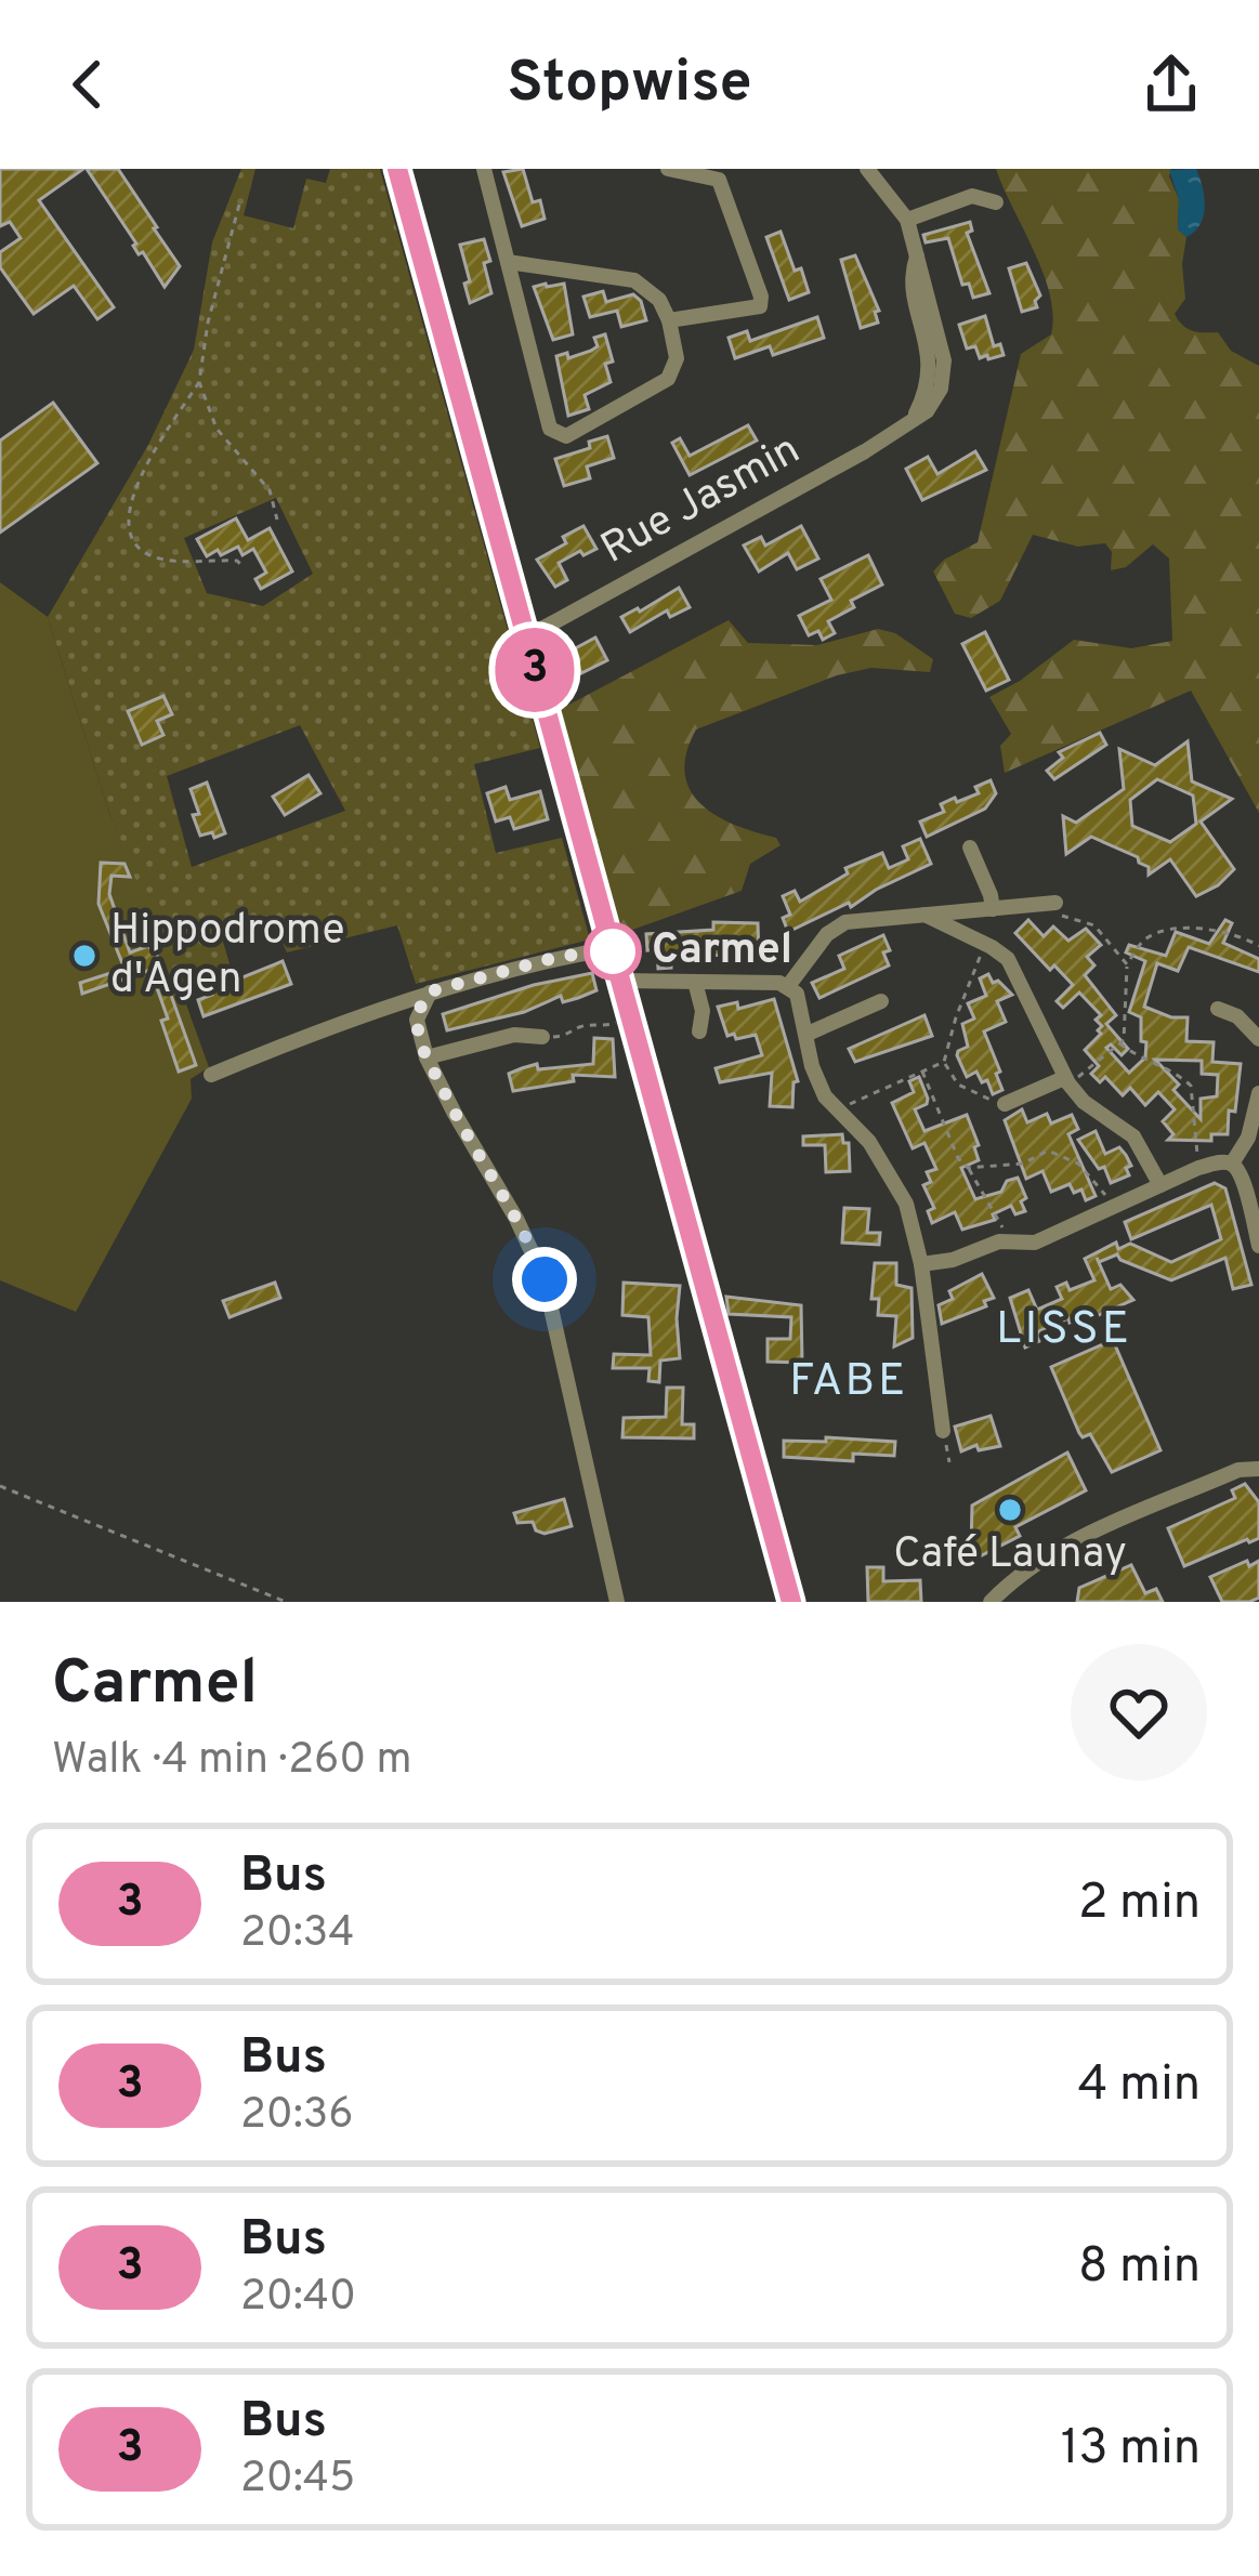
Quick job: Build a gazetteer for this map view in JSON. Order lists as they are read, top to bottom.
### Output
{
  "streets": {
    "street": ["Rue Jasmin"]
  },
  "districts": ["LISSE", "FABE"],
  "places": ["Carmel", "Hippodrome d'Agen", "Café Launay"],
  "lines": ["bus line 3"],
  "page": {
    "header": "Stopwise",
    "on_map": "3",
    "heading": ["Carmel", "Walk · 4 min · 260 m"],
    "list": [
      {
        "mark": "3",
        "name": "Bus",
        "note": "20:34",
        "value": "2 min"
      },
      {
        "mark": "3",
        "name": "Bus",
        "note": "20:36",
        "value": "4 min"
      },
      {
        "mark": "3",
        "name": "Bus",
        "note": "20:40",
        "value": "8 min"
      },
      {
        "mark": "3",
        "name": "Bus",
        "note": "20:45",
        "value": "13 min"
      }
    ]
  }
}
